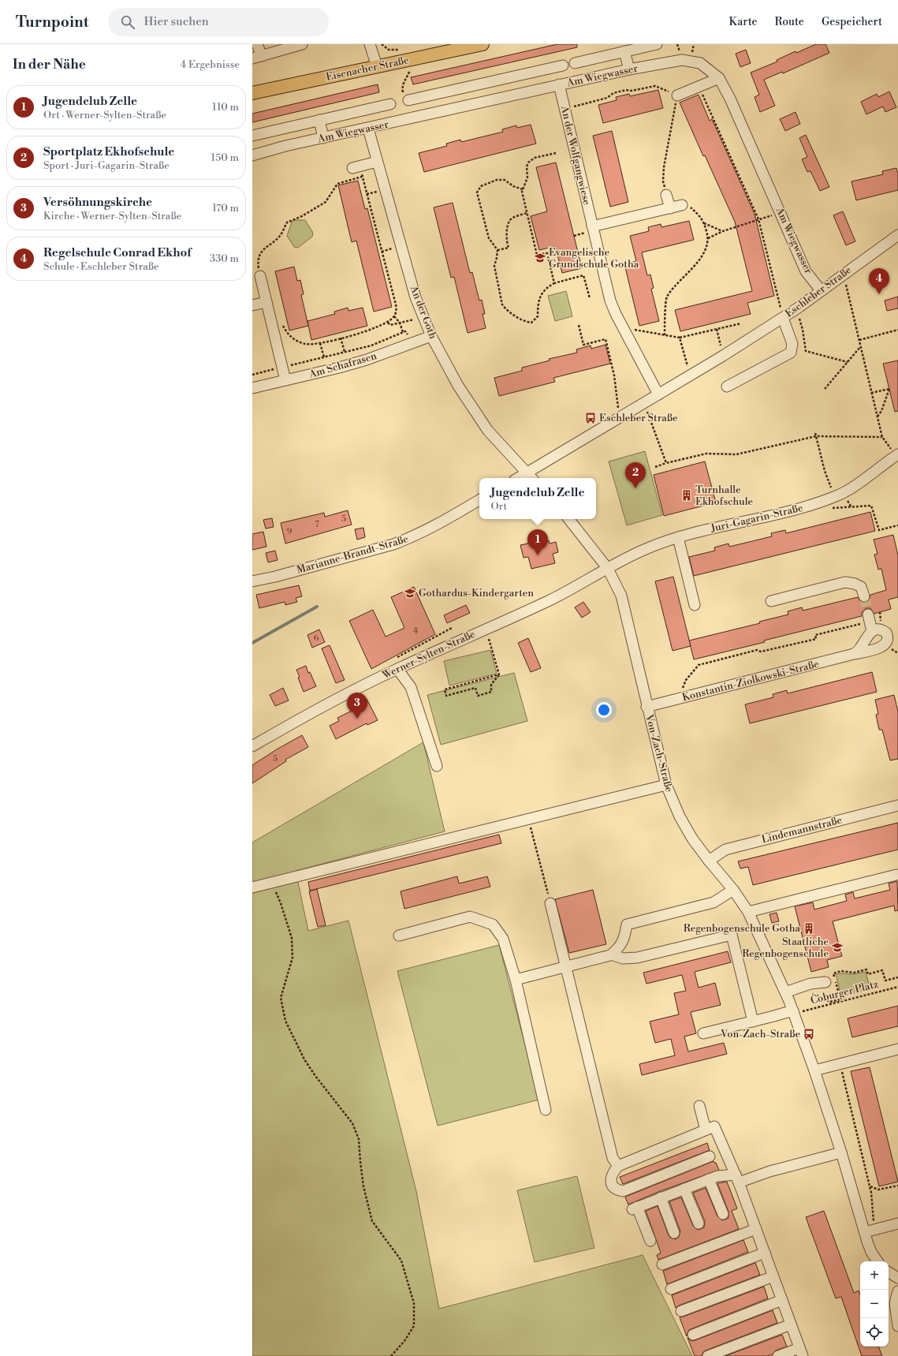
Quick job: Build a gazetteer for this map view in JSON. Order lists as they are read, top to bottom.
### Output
{
  "streets": {
    "main road": ["Eisenacher Straße"],
    "street": [
      "Am Wiegwasser",
      "An der Wolfgangwiese",
      "Eschleber Straße",
      "An der Goth",
      "Am Schafrasen",
      "Juri-Gagarin-Straße",
      "Marianne-Brandt-Straße",
      "Werner-Sylten-Straße",
      "Konstantin-Ziolkowski-Straße",
      "Von-Zach-Straße",
      "Lindemannstraße"
    ],
    "path": ["Coburger Platz"]
  },
  "crossings": [
    ["Am Wiegwasser", "An der Wolfgangwiese"],
    ["Am Wiegwasser", "Eschleber Straße"],
    ["Am Wiegwasser", "An der Goth"],
    ["An der Wolfgangwiese", "Eschleber Straße"],
    ["Eschleber Straße", "An der Goth"],
    ["An der Goth", "Am Schafrasen"],
    ["Juri-Gagarin-Straße", "Werner-Sylten-Straße"],
    ["Juri-Gagarin-Straße", "Von-Zach-Straße"],
    ["Werner-Sylten-Straße", "Von-Zach-Straße"],
    ["Konstantin-Ziolkowski-Straße", "Von-Zach-Straße"],
    ["Von-Zach-Straße", "Lindemannstraße"],
    ["Von-Zach-Straße", "Coburger Platz"]
  ],
  "places": {
    "school or university": ["Evangelische Grundschule Gotha", "Gothardus-Kindergarten", "Staatliche Regenbogenschule"],
    "bus stop": ["Eschleber Straße", "Von-Zach-Straße"],
    "building": ["Turnhalle Ekhofschule", "Regenbogenschule Gotha"]
  },
  "house_numbers": [
    "5",
    "7",
    "9",
    "4",
    "6",
    "5"
  ],
  "page": {
    "header": "Turnpoint",
    "search": "Hier suchen",
    "nav": ["Karte", "Route", "Gespeichert"],
    "heading": ["In der Nähe", "4 Ergebnisse"],
    "list": [
      {
        "mark": "1",
        "name": "Jugendclub Zelle",
        "note": "Ort · Werner-Sylten-Straße",
        "value": "110 m"
      },
      {
        "mark": "2",
        "name": "Sportplatz Ekhofschule",
        "note": "Sport · Juri-Gagarin-Straße",
        "value": "150 m"
      },
      {
        "mark": "3",
        "name": "Versöhnungskirche",
        "note": "Kirche · Werner-Sylten-Straße",
        "value": "170 m"
      },
      {
        "mark": "4",
        "name": "Regelschule Conrad Ekhof",
        "note": "Schule · Eschleber Straße",
        "value": "330 m"
      }
    ],
    "pins": [
      "4",
      "2",
      "1",
      "3"
    ],
    "popup": ["Jugendclub Zelle", "Ort"],
    "map_buttons": ["+", "−"]
  }
}
